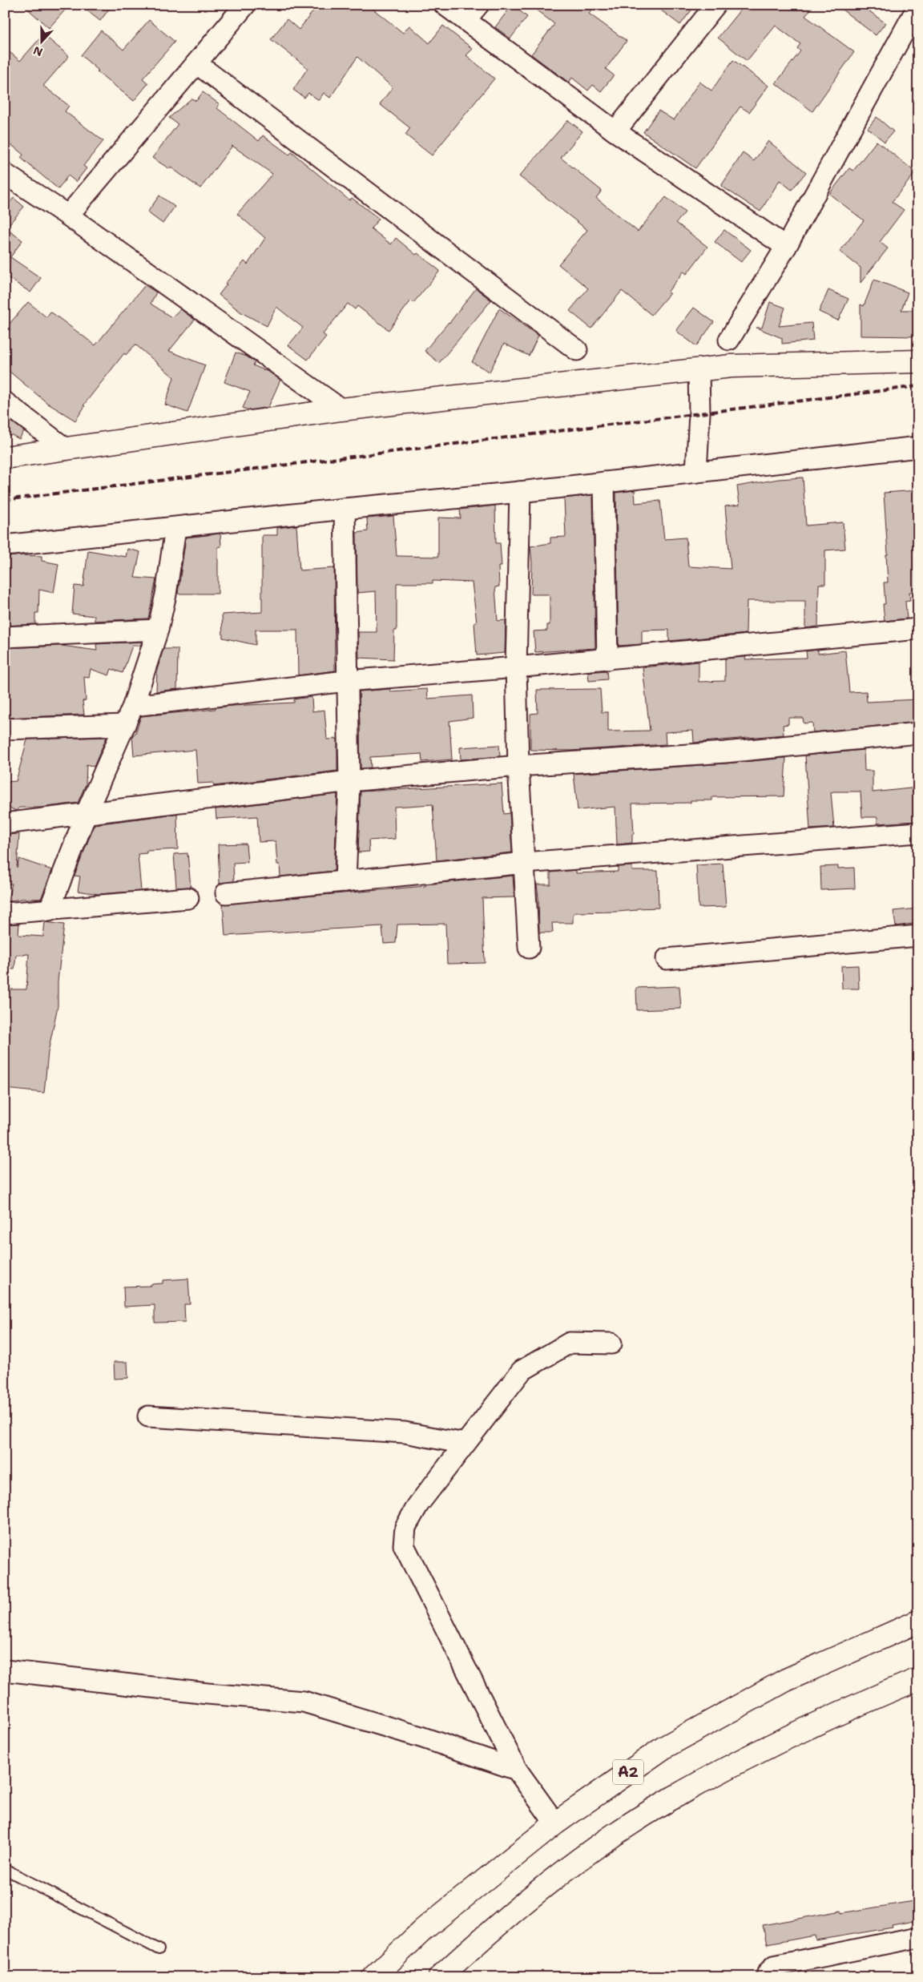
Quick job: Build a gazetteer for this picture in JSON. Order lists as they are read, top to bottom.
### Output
{
  "streets": {
    "main road": ["A2"]
  },
  "north": "bottom"
}
